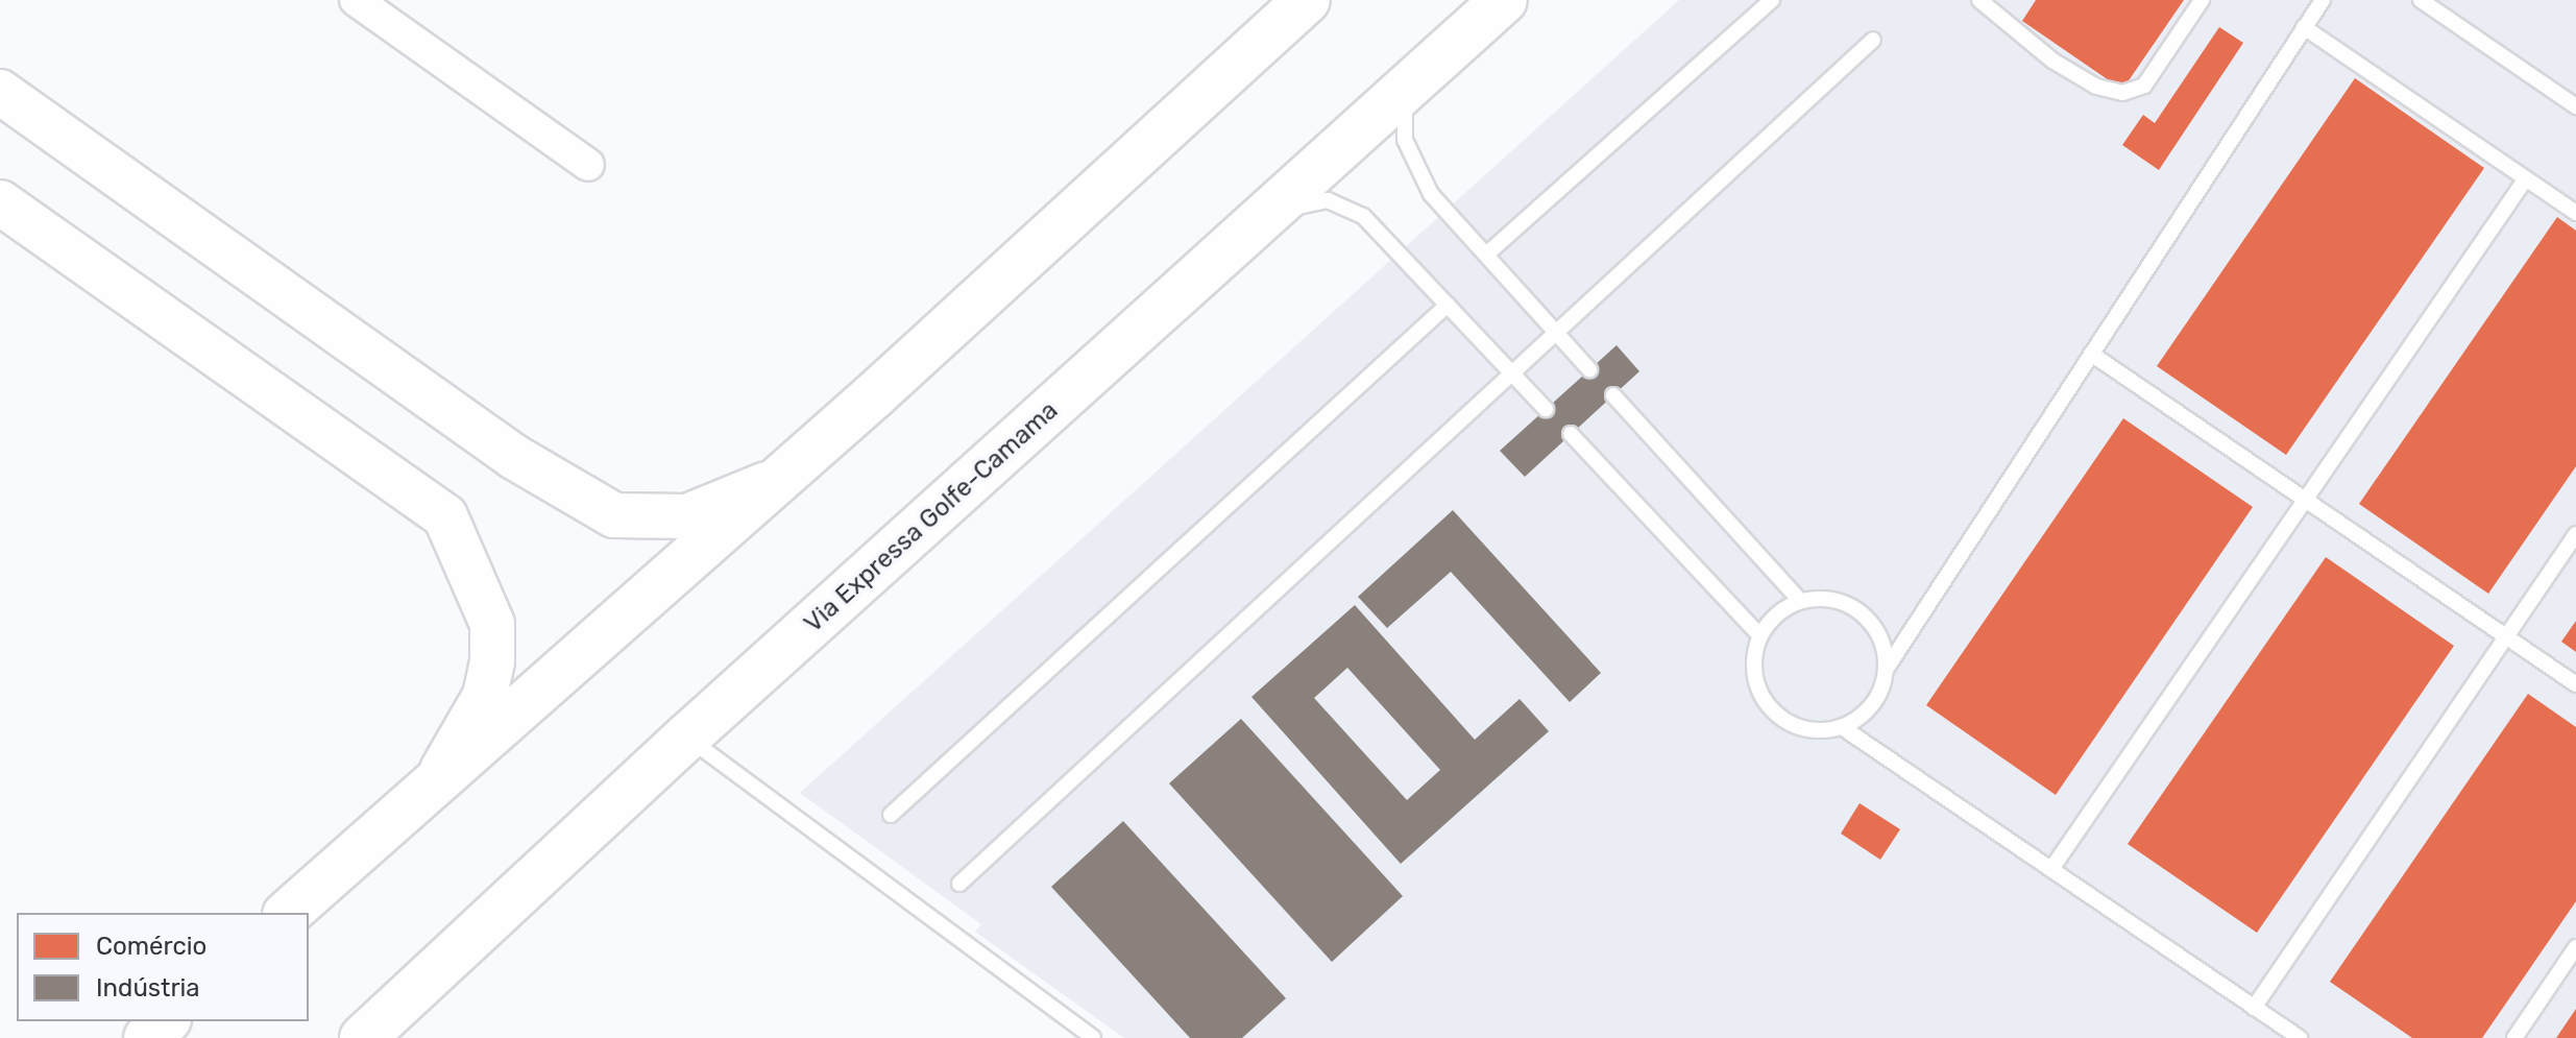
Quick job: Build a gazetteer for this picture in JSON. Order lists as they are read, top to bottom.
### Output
{
  "streets": {
    "highway": ["Via Expressa Golfe-Camama"]
  },
  "legend": ["Comércio", "Indústria"]
}
